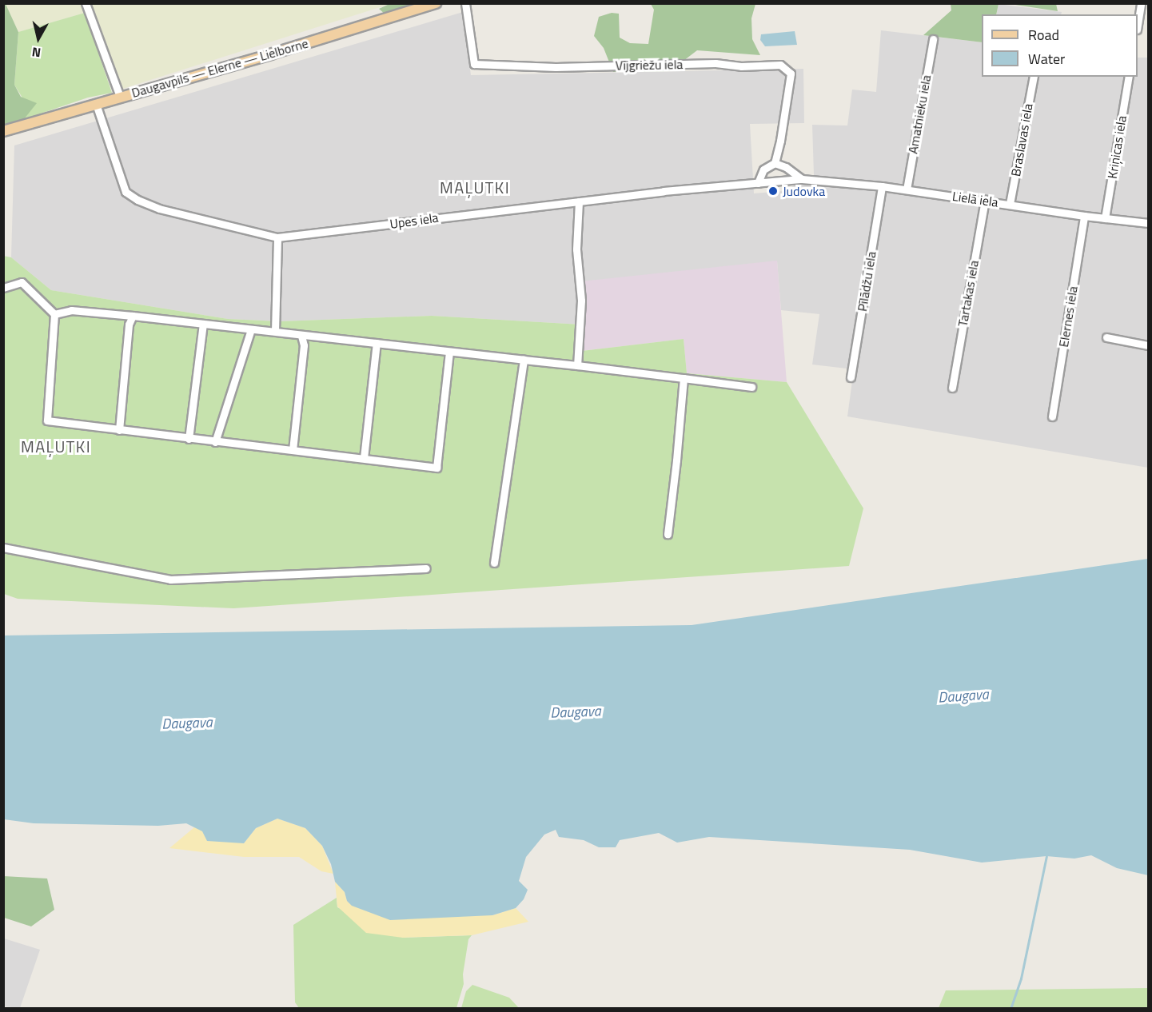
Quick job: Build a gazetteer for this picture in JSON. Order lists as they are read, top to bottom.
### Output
{
  "streets": {
    "main road": ["Daugavpils — Elerne — Lielborne"],
    "street": [
      "Vījgriežu iela",
      "Amatnieku iela",
      "Braslavas iela",
      "Kriņicas iela",
      "Lielā iela",
      "Upes iela",
      "Pīlādžu iela",
      "Tartakas iela",
      "Elernes iela"
    ]
  },
  "crossings": [
    ["Daugavpils — Elerne — Lielborne", "Upes iela"],
    ["Amatnieku iela", "Lielā iela"],
    ["Braslavas iela", "Lielā iela"],
    ["Kriņicas iela", "Lielā iela"],
    ["Lielā iela", "Upes iela"],
    ["Lielā iela", "Pīlādžu iela"],
    ["Lielā iela", "Tartakas iela"],
    ["Lielā iela", "Elernes iela"]
  ],
  "districts": ["MAĻUTKI", "MAĻUTKI"],
  "water": ["Daugava"],
  "places": ["Judovka"],
  "legend": ["Road", "Water"],
  "north": "bottom"
}
